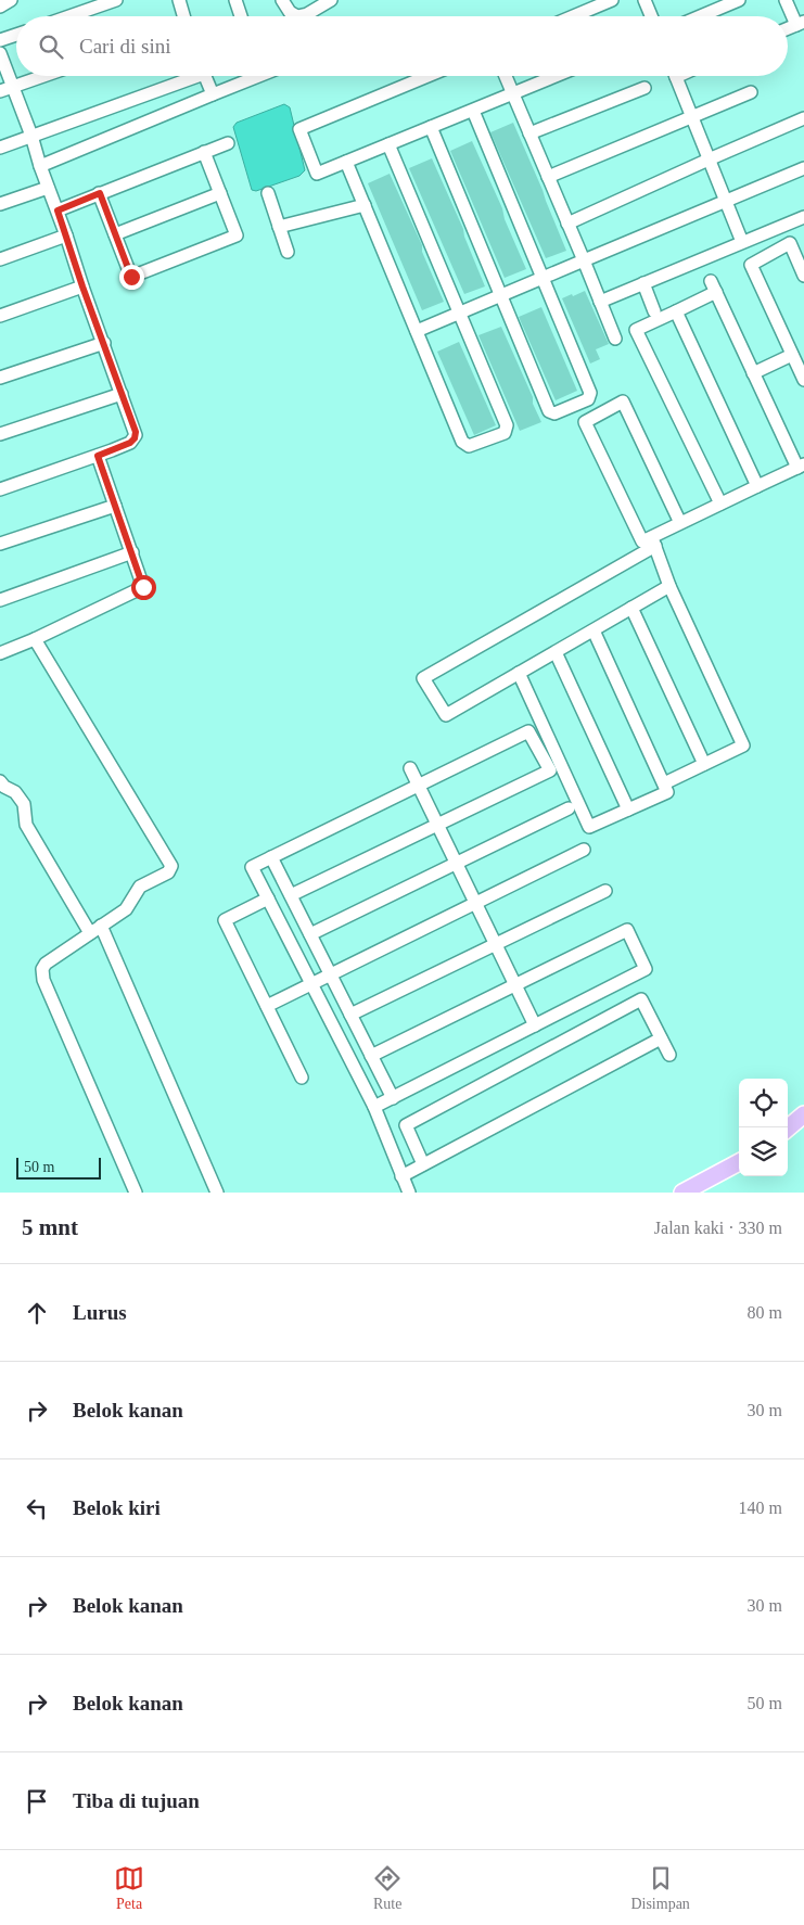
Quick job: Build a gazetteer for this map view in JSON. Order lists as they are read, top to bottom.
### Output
{
  "scale_bar": "50 m",
  "page": {
    "search": "Cari di sini",
    "scale": "50 m",
    "heading": ["5 mnt", "Jalan kaki · 330 m"],
    "list": [
      ["Lurus", "80 m"],
      ["Belok kanan", "30 m"],
      ["Belok kiri", "140 m"],
      ["Belok kanan", "30 m"],
      ["Belok kanan", "50 m"],
      "Tiba di tujuan"
    ],
    "nav": ["Peta", "Rute", "Disimpan"]
  }
}
